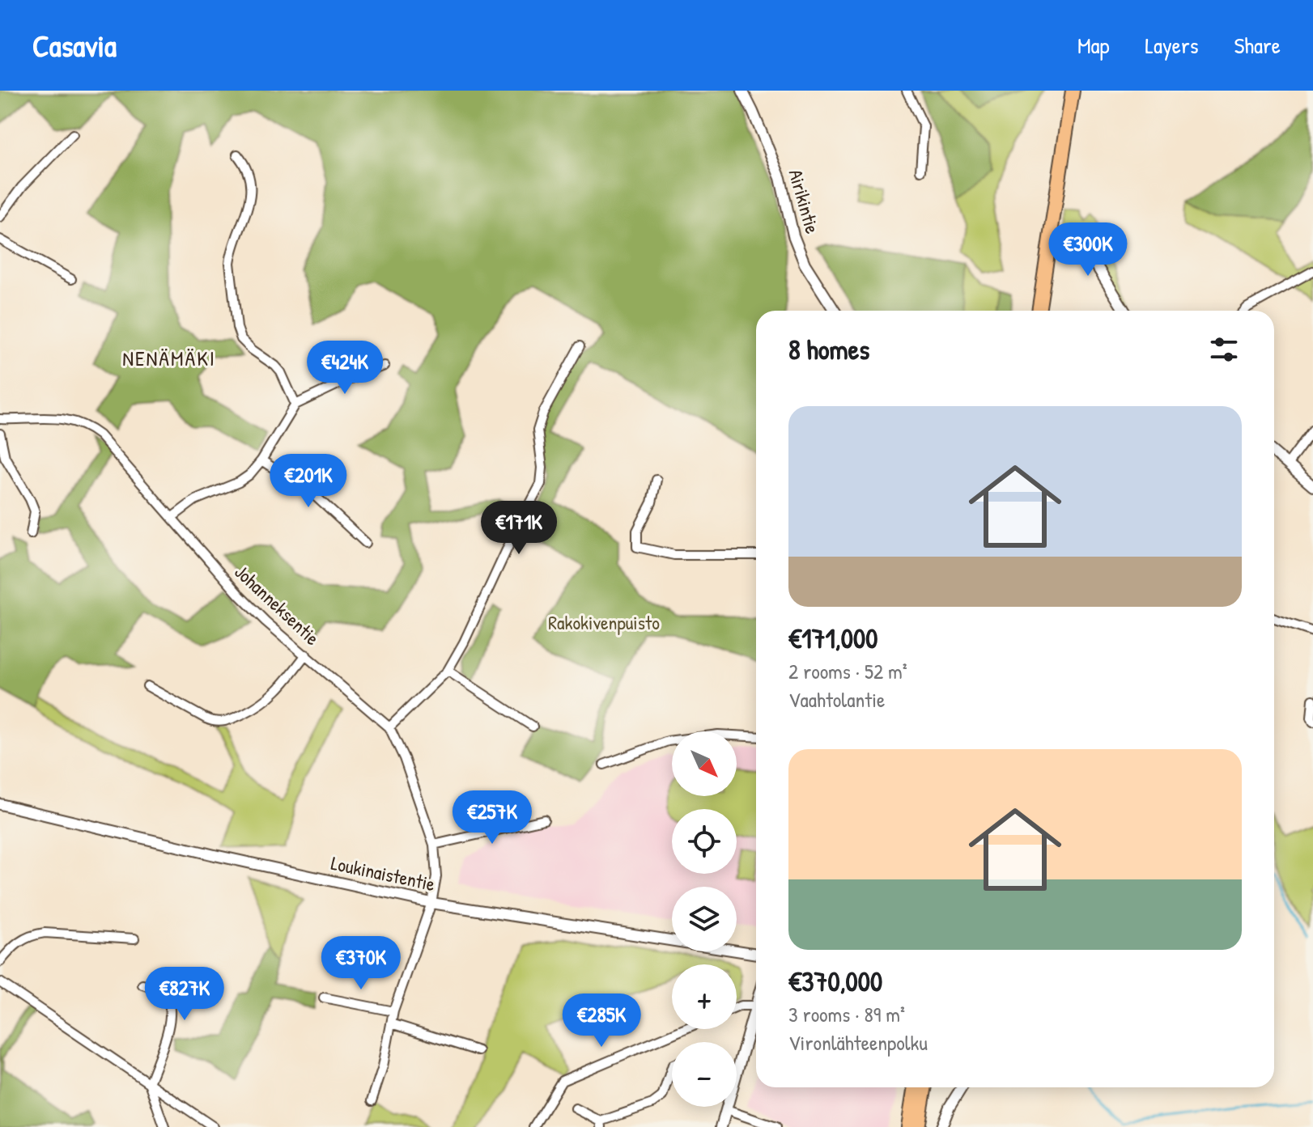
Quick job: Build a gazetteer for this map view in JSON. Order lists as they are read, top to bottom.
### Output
{
  "streets": {
    "street": ["Airikintie", "Johanneksentie", "Loukinaistentie"]
  },
  "crossings": [
    ["Johanneksentie", "Loukinaistentie"]
  ],
  "districts": ["NENÄMÄKI"],
  "parks": ["Rakokivenpuisto"],
  "north": "bottom right",
  "page": {
    "header": "Casavia",
    "nav": ["Map", "Layers", "Share"],
    "price": [
      "€300K",
      "€424K",
      "€201K",
      "€171K",
      "€257K",
      "€370K",
      "€827K",
      "€285K"
    ],
    "heading": "8 homes",
    "list": [
      {
        "name": "€171,000",
        "note": "2 rooms · 52 m² · Vaahtolantie"
      },
      {
        "name": "€370,000",
        "note": "3 rooms · 89 m² · Vironlähteenpolku"
      }
    ],
    "map_buttons": ["+", "−"]
  }
}
